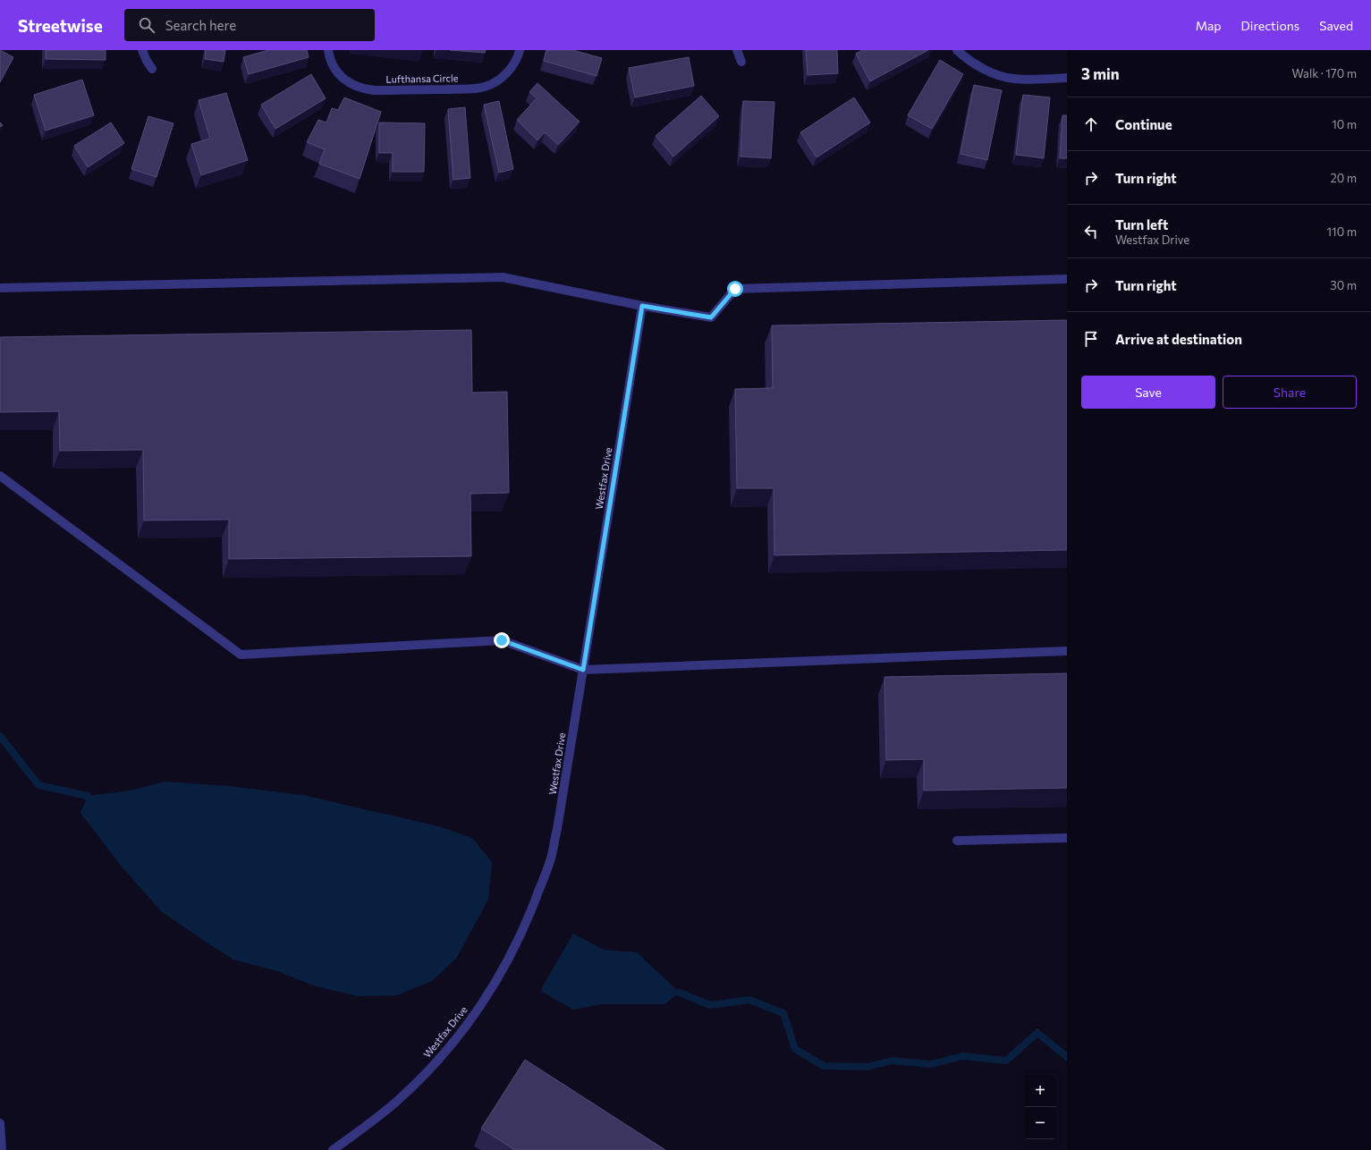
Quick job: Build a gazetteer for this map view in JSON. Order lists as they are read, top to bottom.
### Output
{
  "streets": {
    "street": ["Lufthansa Circle", "Westfax Drive"]
  },
  "page": {
    "header": "Streetwise",
    "search": "Search here",
    "nav": ["Map", "Directions", "Saved"],
    "heading": ["3 min", "Walk · 170 m"],
    "list": [
      ["Continue", "10 m"],
      ["Turn right", "20 m"],
      ["Turn left", "Westfax Drive", "110 m"],
      ["Turn right", "30 m"],
      "Arrive at destination"
    ],
    "buttons": ["Save", "Share"],
    "map_buttons": ["+", "−"]
  }
}
